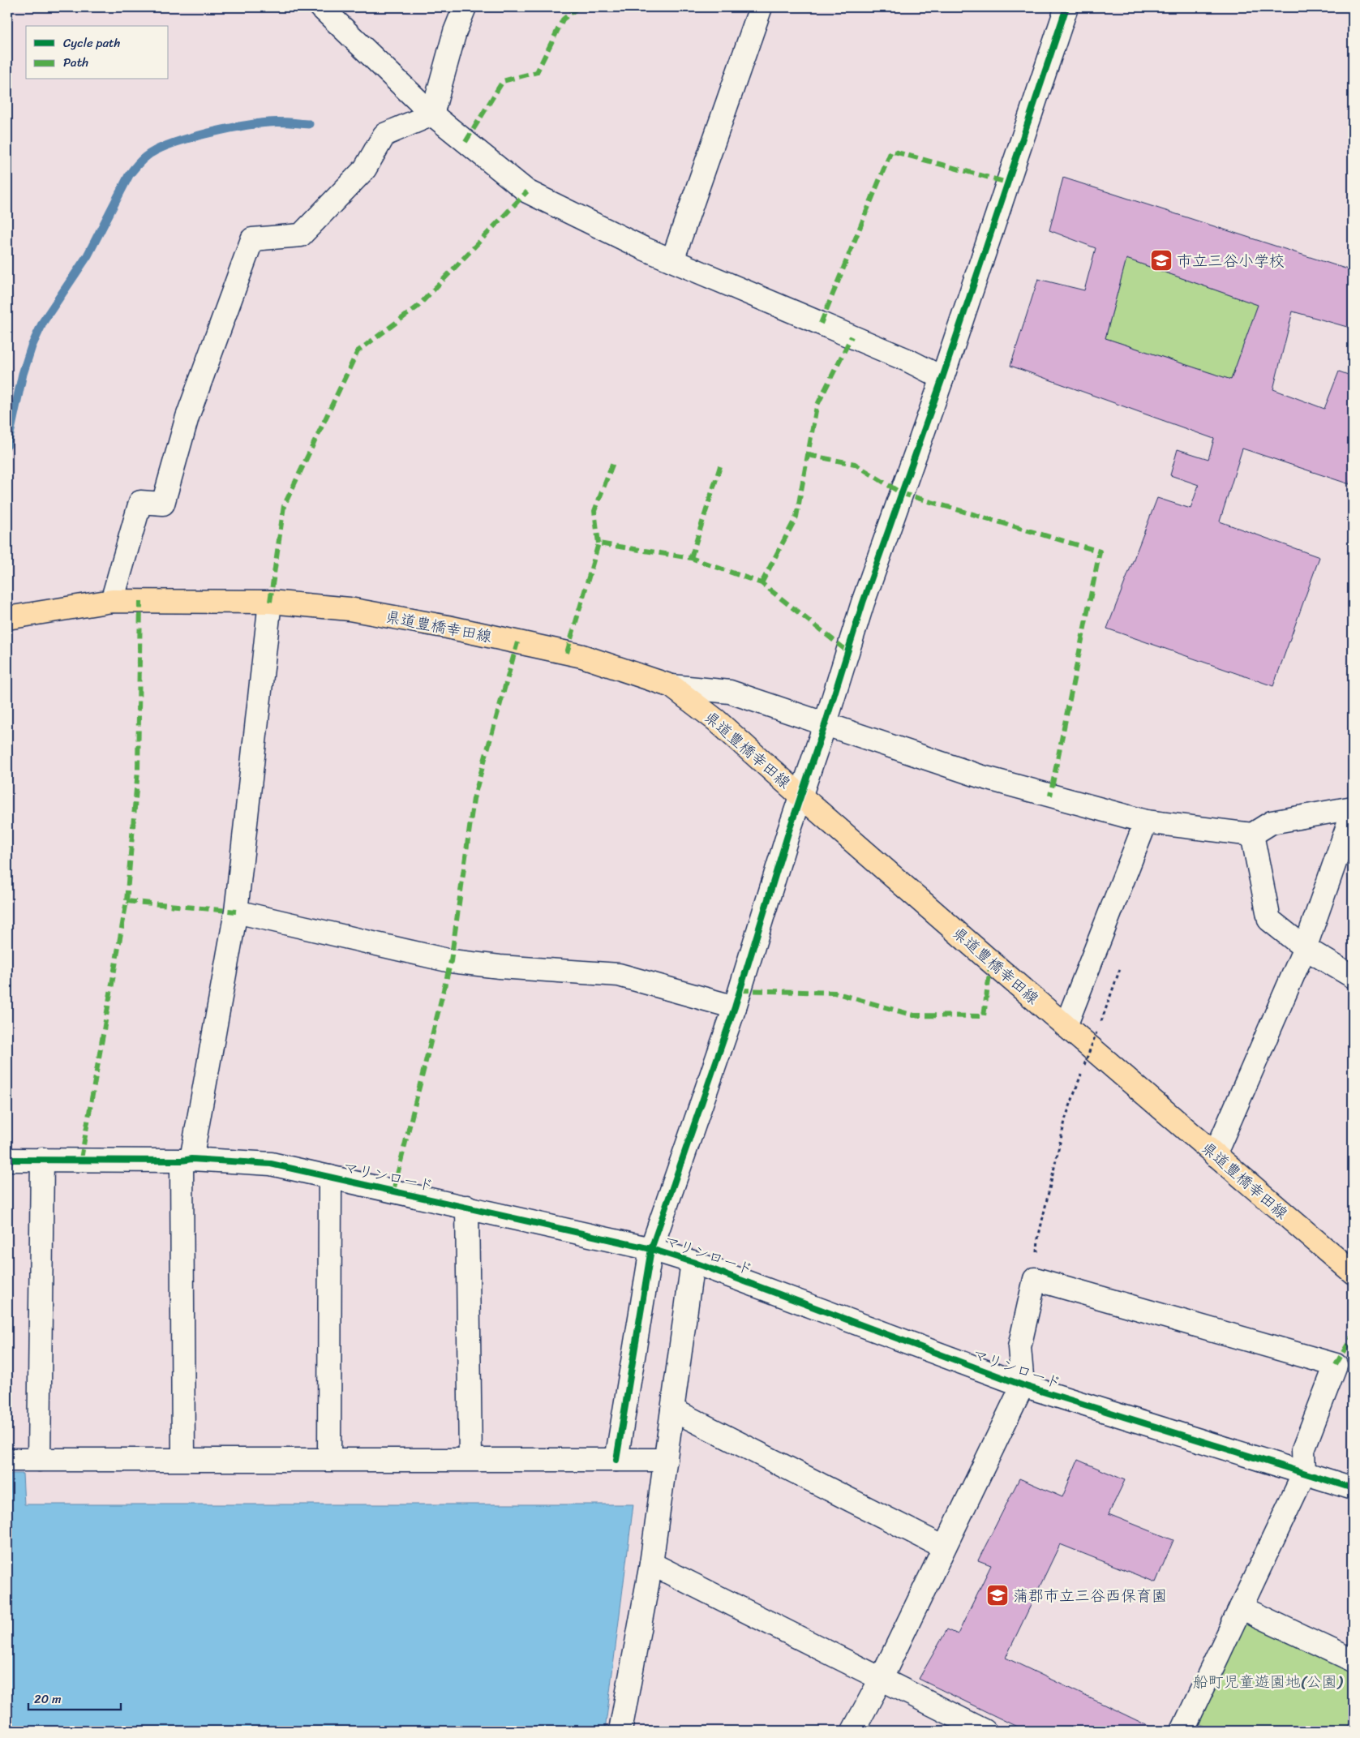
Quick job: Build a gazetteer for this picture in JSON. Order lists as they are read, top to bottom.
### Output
{
  "streets": {
    "main road": ["県道豊橋幸田線"],
    "street": ["マリンロード"]
  },
  "parks": ["船町児童遊園地(公園)"],
  "places": {
    "school or university": ["市立三谷小学校", "蒲郡市立三谷西保育園"]
  },
  "legend": ["Cycle path", "Path"],
  "scale_bar": "20 m"
}
